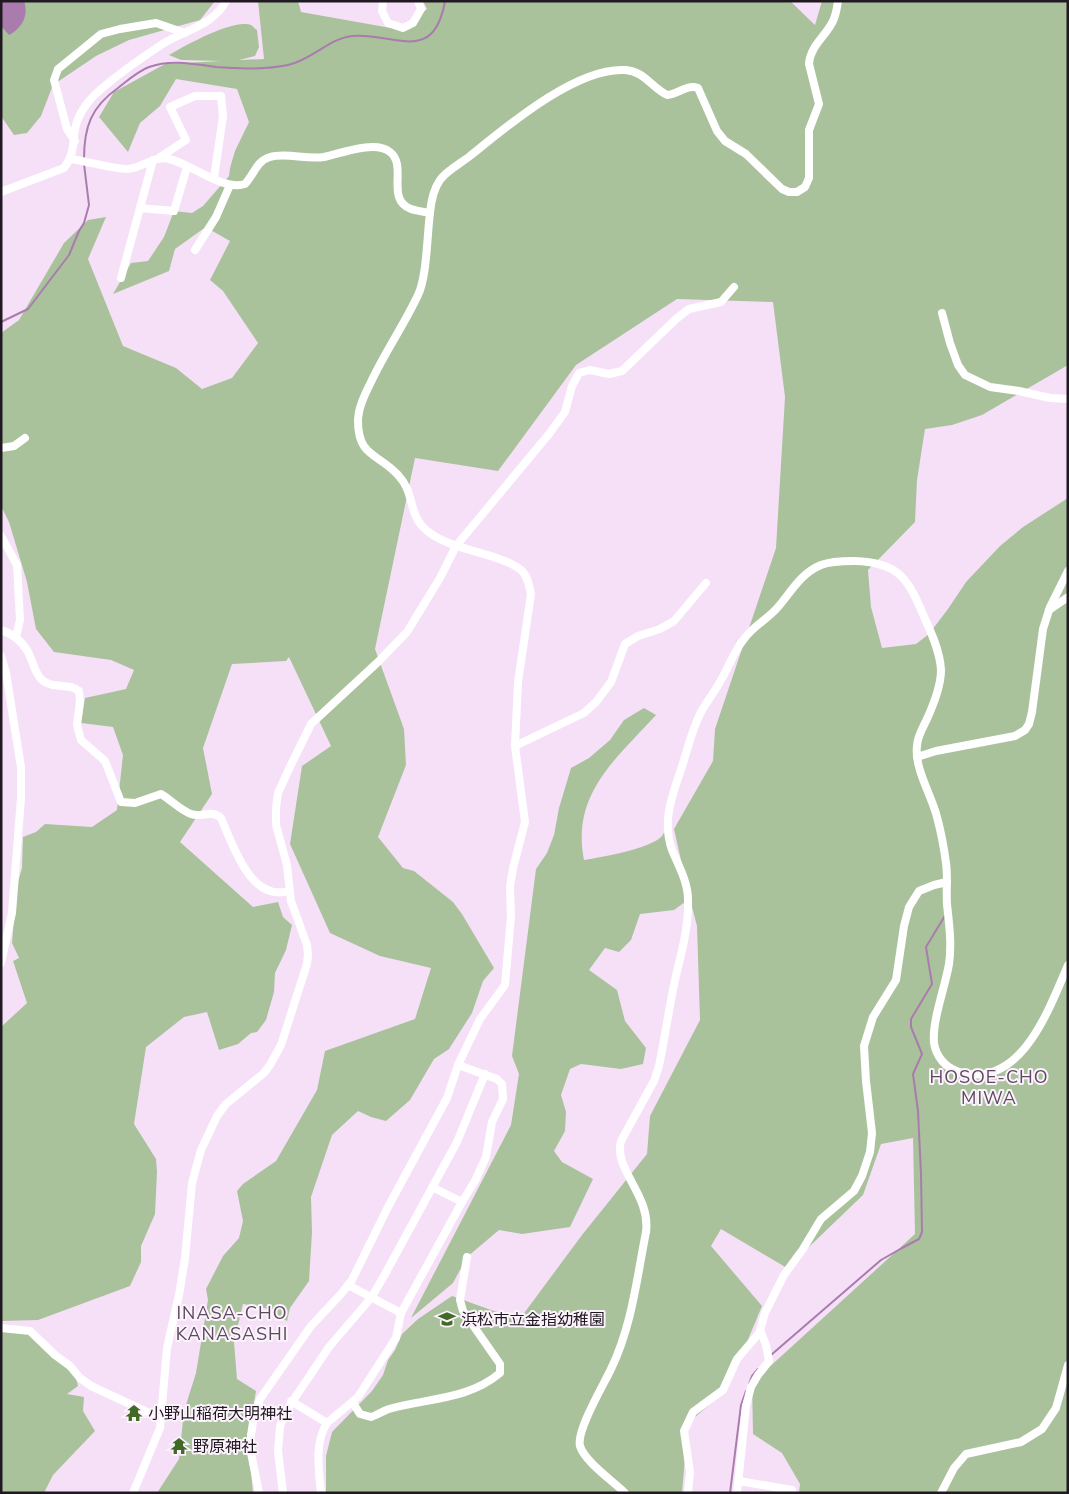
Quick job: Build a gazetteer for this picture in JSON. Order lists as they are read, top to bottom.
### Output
{
  "districts": ["HOSOE-CHO MIWA", "INASA-CHO KANASASHI"],
  "places": {
    "school or university": ["浜松市立金指幼稚園"],
    "temple": ["小野山稲荷大明神社", "野原神社"]
  }
}
